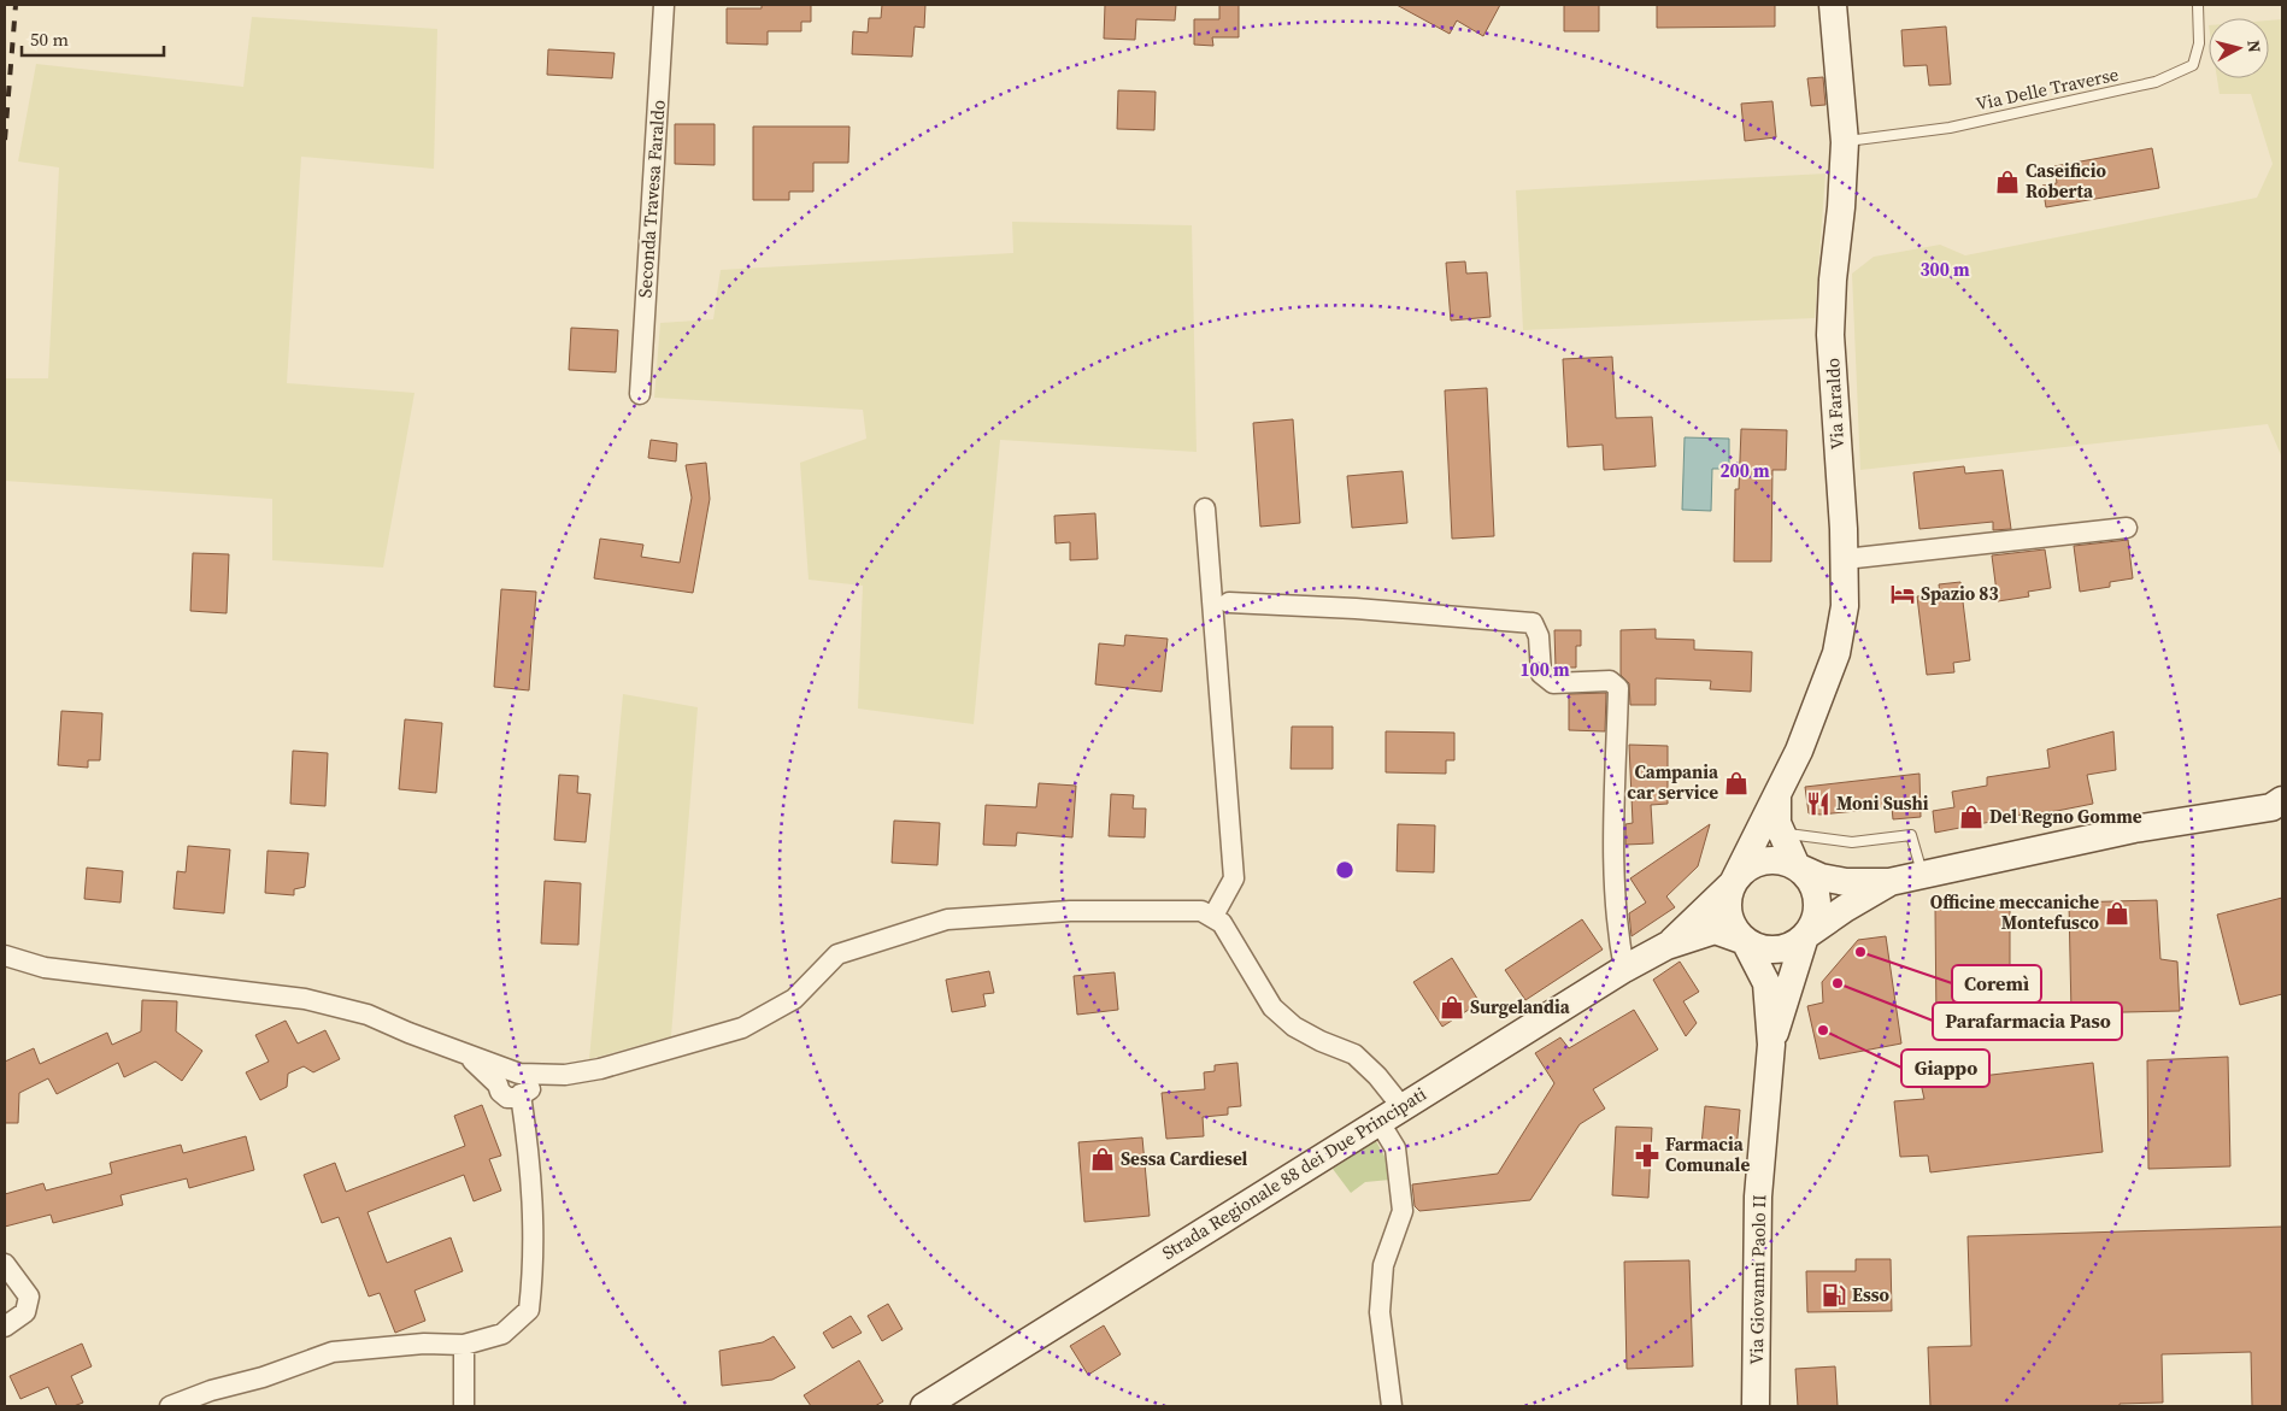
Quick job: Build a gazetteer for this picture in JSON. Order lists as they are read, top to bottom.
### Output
{
  "streets": {
    "main road": ["Via Faraldo", "Strada Regionale 88 dei Due Principati", "Via Giovanni Paolo II"],
    "street": ["Seconda Travesa Faraldo"],
    "lane": ["Via Delle Traverse"]
  },
  "crossings": [
    ["Via Delle Traverse", "Via Faraldo"],
    ["Via Faraldo", "Strada Regionale 88 dei Due Principati"]
  ],
  "places": {
    "shop": [
      "Caseificio Roberta",
      "Campania car service",
      "Del Regno Gomme",
      "Officine meccaniche Montefusco",
      "Surgelandia",
      "Sessa Cardiesel"
    ],
    "hotel": ["Spazio 83"],
    "restaurant": ["Moni Sushi"],
    "other": ["Coremì", "Parafarmacia Paso", "Giappo"],
    "pharmacy": ["Farmacia Comunale"],
    "fuel station": ["Esso"]
  },
  "scale_bar": "50 m",
  "north": "right",
  "rings": ["300 m", "200 m", "100 m"]
}
